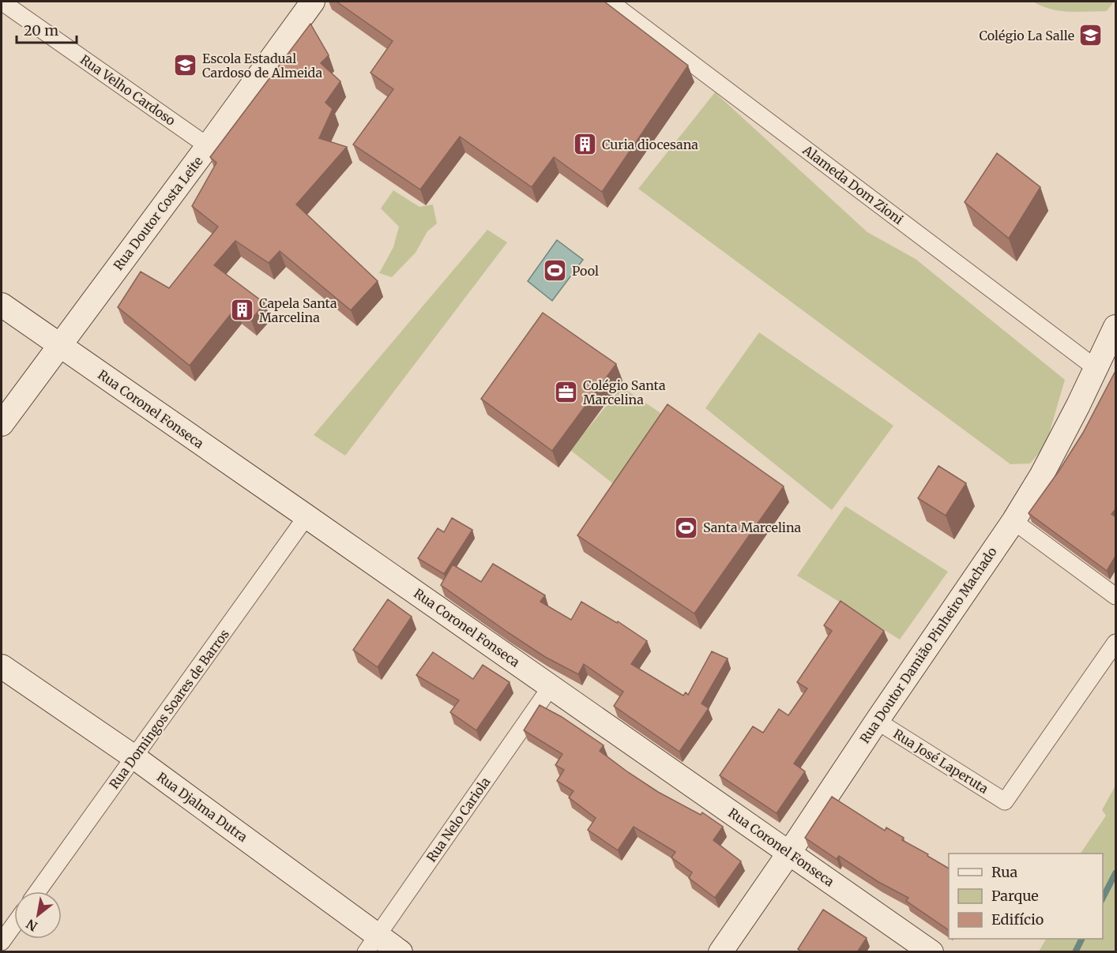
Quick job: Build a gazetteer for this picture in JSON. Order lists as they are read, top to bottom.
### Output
{
  "streets": {
    "street": [
      "Rua Velho Cardoso",
      "Alameda Dom Zioni",
      "Rua Doutor Costa Leite",
      "Rua Coronel Fonseca",
      "Rua Doutor Damião Pinheiro Machado",
      "Rua Domingos Soares de Barros",
      "Rua José Laperuta",
      "Rua Djalma Dutra",
      "Rua Nelo Cariola"
    ]
  },
  "crossings": [
    ["Rua Velho Cardoso", "Rua Doutor Costa Leite"],
    ["Alameda Dom Zioni", "Rua Doutor Damião Pinheiro Machado"],
    ["Rua Doutor Costa Leite", "Rua Coronel Fonseca"],
    ["Rua Coronel Fonseca", "Rua Doutor Damião Pinheiro Machado"],
    ["Rua Coronel Fonseca", "Rua Domingos Soares de Barros"],
    ["Rua Coronel Fonseca", "Rua Nelo Cariola"],
    ["Rua Doutor Damião Pinheiro Machado", "Rua José Laperuta"],
    ["Rua Domingos Soares de Barros", "Rua Djalma Dutra"],
    ["Rua Djalma Dutra", "Rua Nelo Cariola"]
  ],
  "places": {
    "school or university": ["Colégio La Salle", "Escola Estadual Cardoso de Almeida"],
    "building": ["Curia diocesana", "Capela Santa Marcelina"],
    "sports": ["Pool", "Santa Marcelina"],
    "office": ["Colégio Santa Marcelina"]
  },
  "legend": ["Rua", "Parque", "Edifício"],
  "scale_bar": "20 m",
  "north": "bottom left"
}
